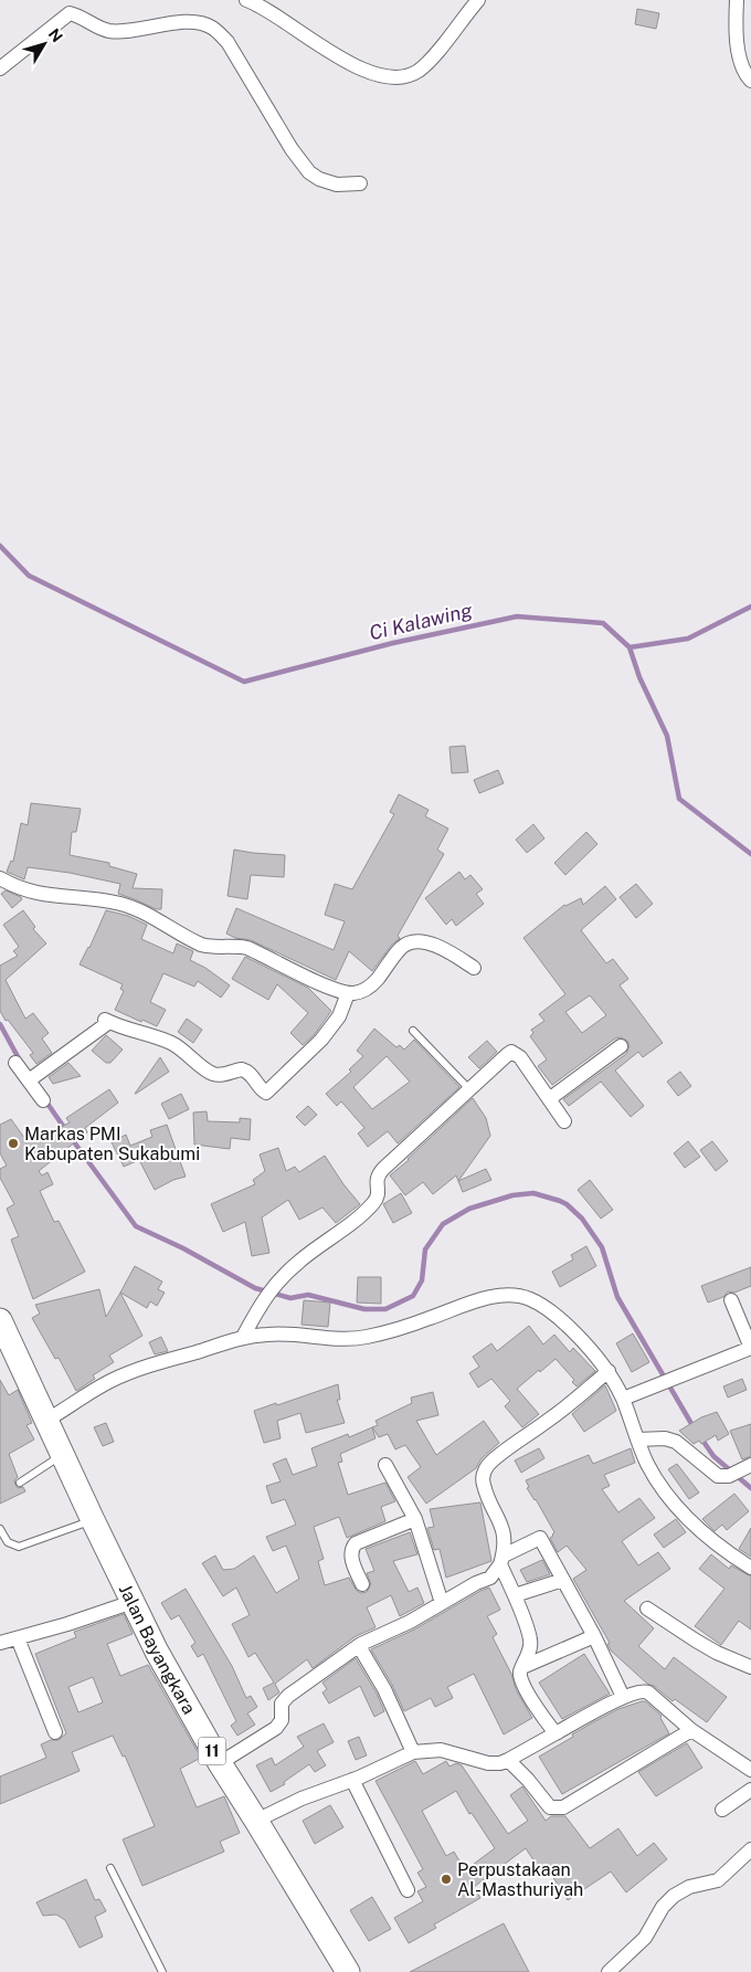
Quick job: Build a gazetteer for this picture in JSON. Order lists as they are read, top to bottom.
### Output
{
  "streets": {
    "highway": ["Jalan Bayangkara", "11"]
  },
  "crossings": [
    ["Jalan Bayangkara", "11"]
  ],
  "water": ["Ci Kalawing"],
  "places": ["Markas PMI Kabupaten Sukabumi", "Perpustakaan Al-Masthuriyah"],
  "north": "top right"
}
